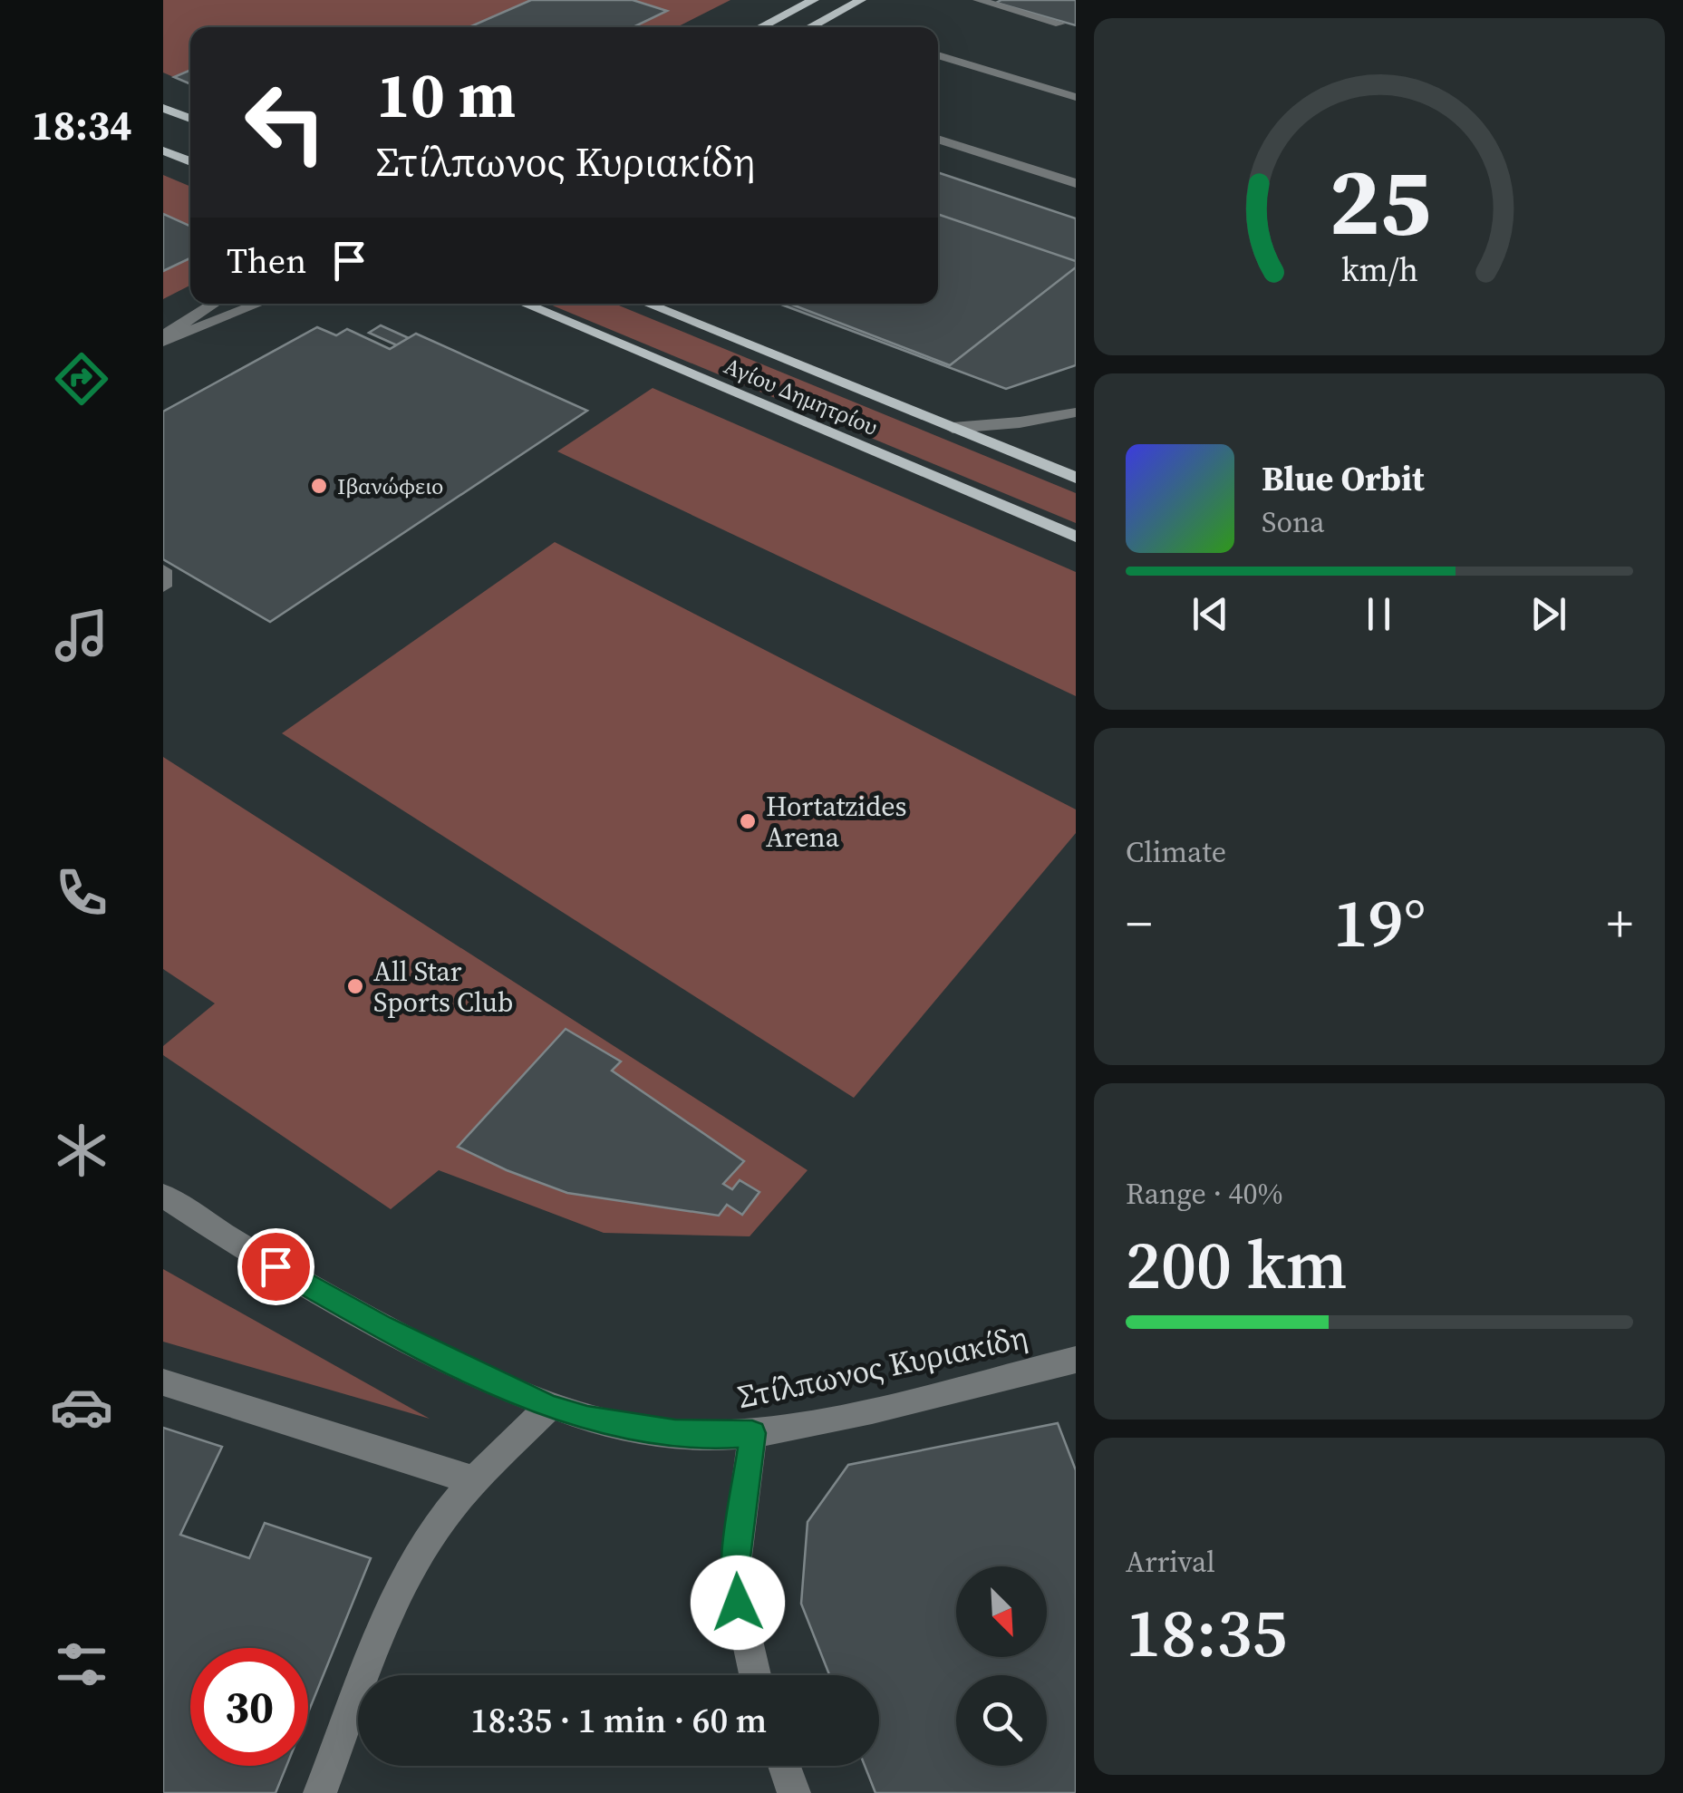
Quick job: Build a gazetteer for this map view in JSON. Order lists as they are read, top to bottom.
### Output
{
  "streets": {
    "main road": ["Αγίου Δημητρίου"],
    "street": ["Στίλπωνος Κυριακίδη"]
  },
  "places": ["Ιβανώφειο", "Hortatzides Arena", "All Star Sports Club"],
  "north": "bottom right",
  "page": {
    "tabs": "18:34",
    "turn": ["10 m", "Στίλπωνος Κυριακίδη"],
    "then": "Then",
    "song": ["Blue Orbit", "Sona"],
    "tile": [
      "Climate",
      ["Range · 40%", "200 km"],
      ["Arrival", "18:35"]
    ],
    "heat": ["−", "19°", "+"],
    "limit": "30",
    "trip": "18:35 · 1 min · 60 m",
    "gauge": ["25", "km/h"]
  }
}
